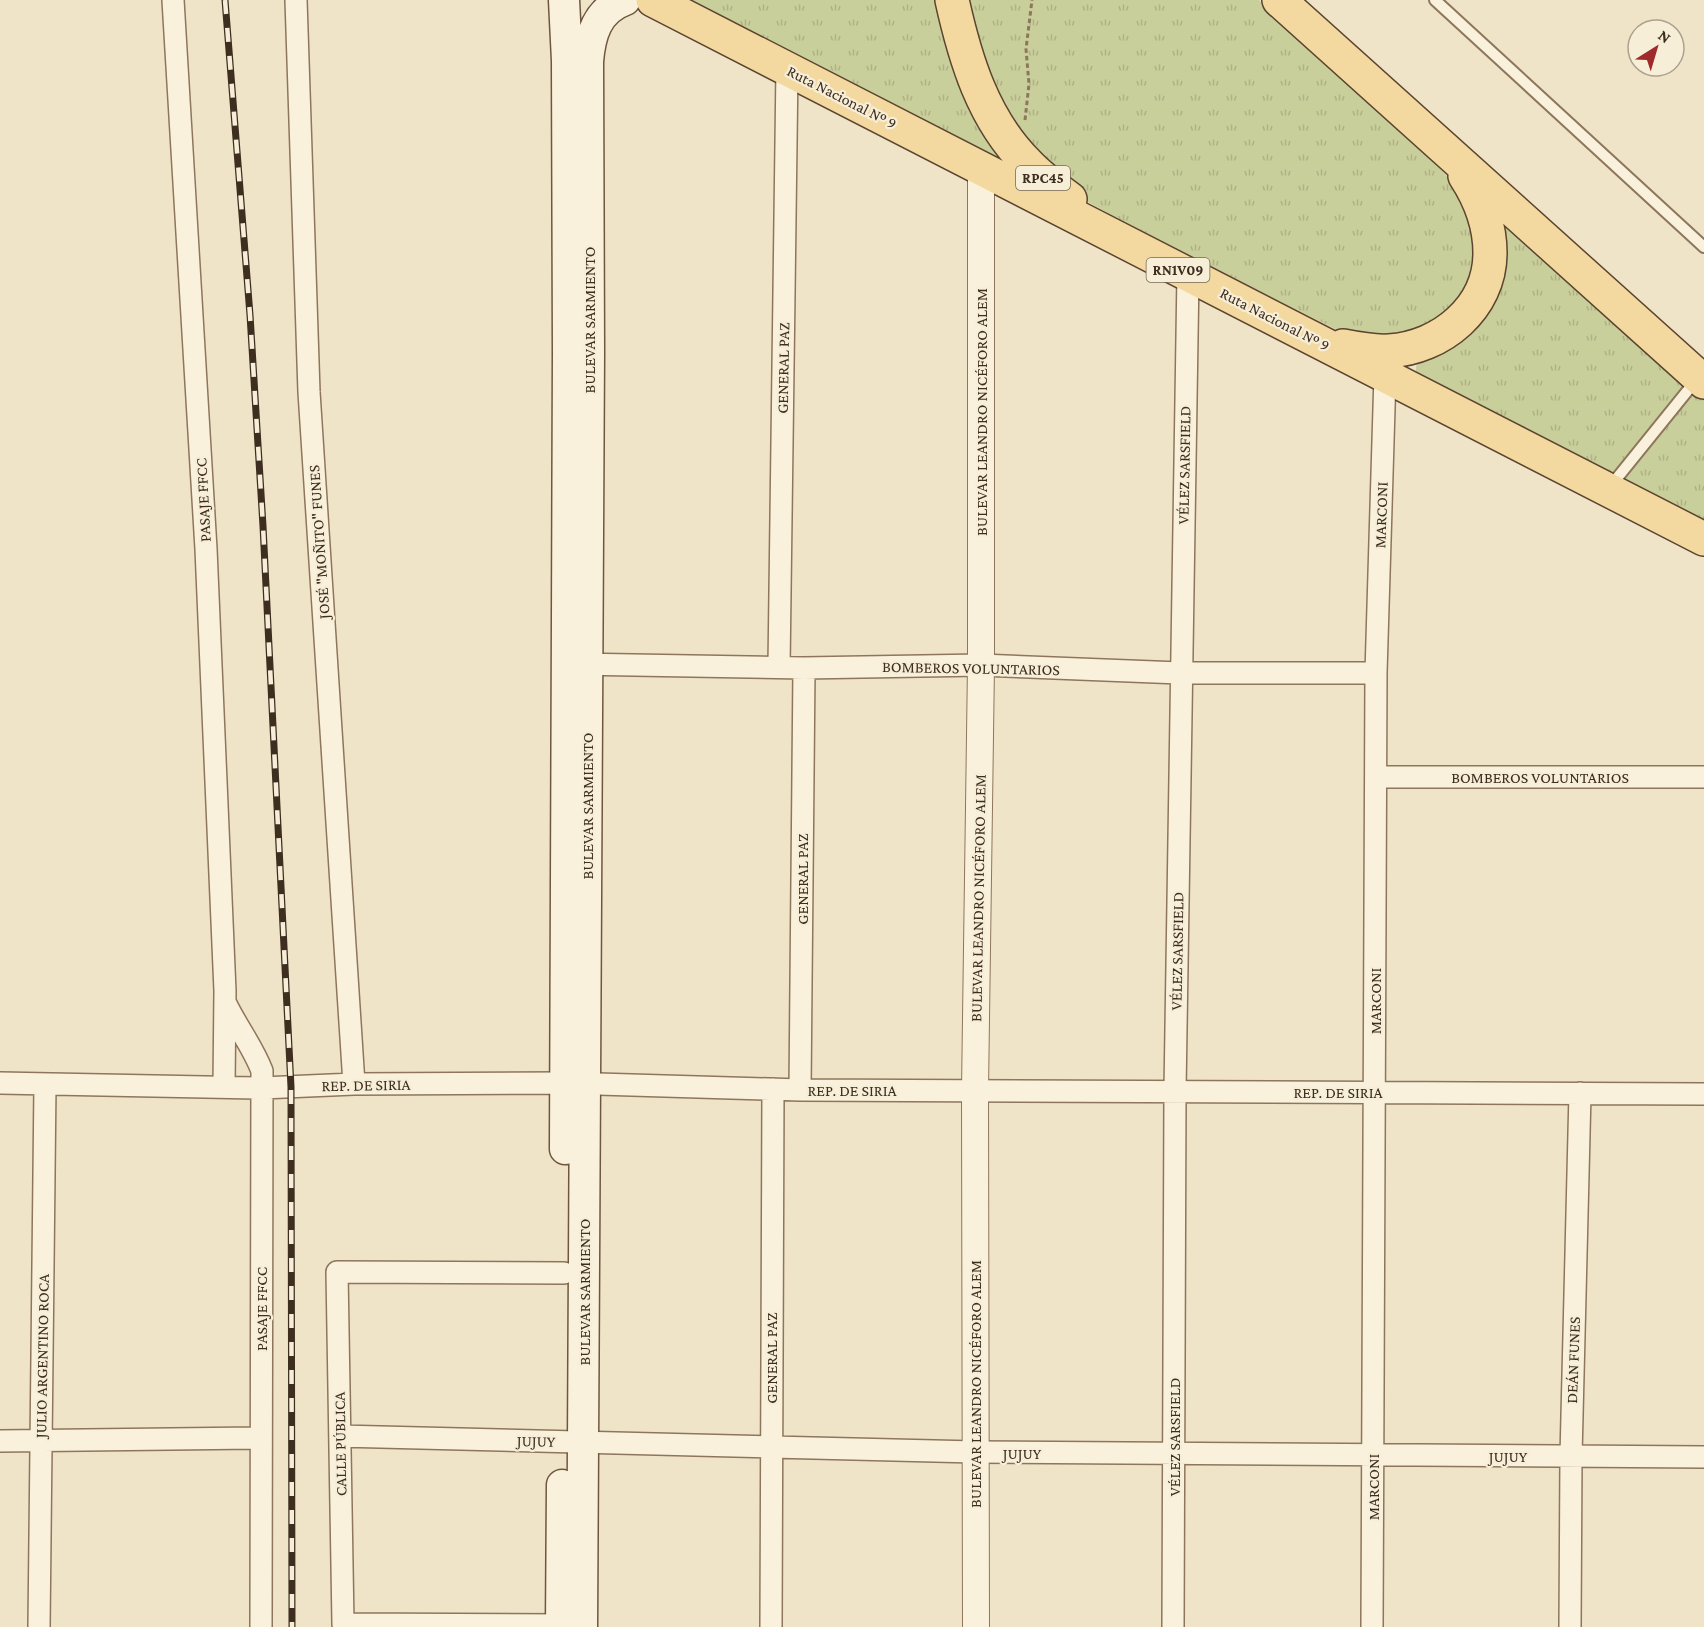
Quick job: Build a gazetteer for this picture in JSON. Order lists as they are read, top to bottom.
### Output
{
  "streets": {
    "main road": [
      "Ruta Nacional Nº 9",
      "RPC45",
      "RN1V09",
      "BULEVAR SARMIENTO"
    ],
    "street": [
      "GENERAL PAZ",
      "BULEVAR LEANDRO NICÉFORO ALEM",
      "VÉLEZ SARSFIELD",
      "PASAJE FFCC",
      "MARCONI",
      "JOSÉ \"MOÑITO\" FUNES",
      "BOMBEROS VOLUNTARIOS",
      "REP. DE SIRIA",
      "JULIO ARGENTINO ROCA",
      "DEÁN FUNES",
      "JUJUY",
      "CALLE PÚBLICA"
    ]
  },
  "crossings": [
    ["Ruta Nacional Nº 9", "RPC45"],
    ["Ruta Nacional Nº 9", "RN1V09"],
    ["Ruta Nacional Nº 9", "GENERAL PAZ"],
    ["Ruta Nacional Nº 9", "BULEVAR LEANDRO NICÉFORO ALEM"],
    ["Ruta Nacional Nº 9", "VÉLEZ SARSFIELD"],
    ["Ruta Nacional Nº 9", "MARCONI"],
    ["BULEVAR SARMIENTO", "BOMBEROS VOLUNTARIOS"],
    ["BULEVAR SARMIENTO", "REP. DE SIRIA"],
    ["BULEVAR SARMIENTO", "JUJUY"],
    ["BULEVAR SARMIENTO", "CALLE PÚBLICA"],
    ["GENERAL PAZ", "BOMBEROS VOLUNTARIOS"],
    ["GENERAL PAZ", "REP. DE SIRIA"],
    ["GENERAL PAZ", "JUJUY"],
    ["BULEVAR LEANDRO NICÉFORO ALEM", "BOMBEROS VOLUNTARIOS"],
    ["BULEVAR LEANDRO NICÉFORO ALEM", "REP. DE SIRIA"],
    ["BULEVAR LEANDRO NICÉFORO ALEM", "JUJUY"],
    ["VÉLEZ SARSFIELD", "BOMBEROS VOLUNTARIOS"],
    ["VÉLEZ SARSFIELD", "REP. DE SIRIA"],
    ["VÉLEZ SARSFIELD", "JUJUY"],
    ["PASAJE FFCC", "REP. DE SIRIA"],
    ["MARCONI", "BOMBEROS VOLUNTARIOS"],
    ["MARCONI", "REP. DE SIRIA"],
    ["MARCONI", "JUJUY"],
    ["JOSÉ \"MOÑITO\" FUNES", "REP. DE SIRIA"],
    ["REP. DE SIRIA", "JULIO ARGENTINO ROCA"],
    ["REP. DE SIRIA", "DEÁN FUNES"],
    ["DEÁN FUNES", "JUJUY"],
    ["JUJUY", "CALLE PÚBLICA"]
  ],
  "north": "top right"
}
